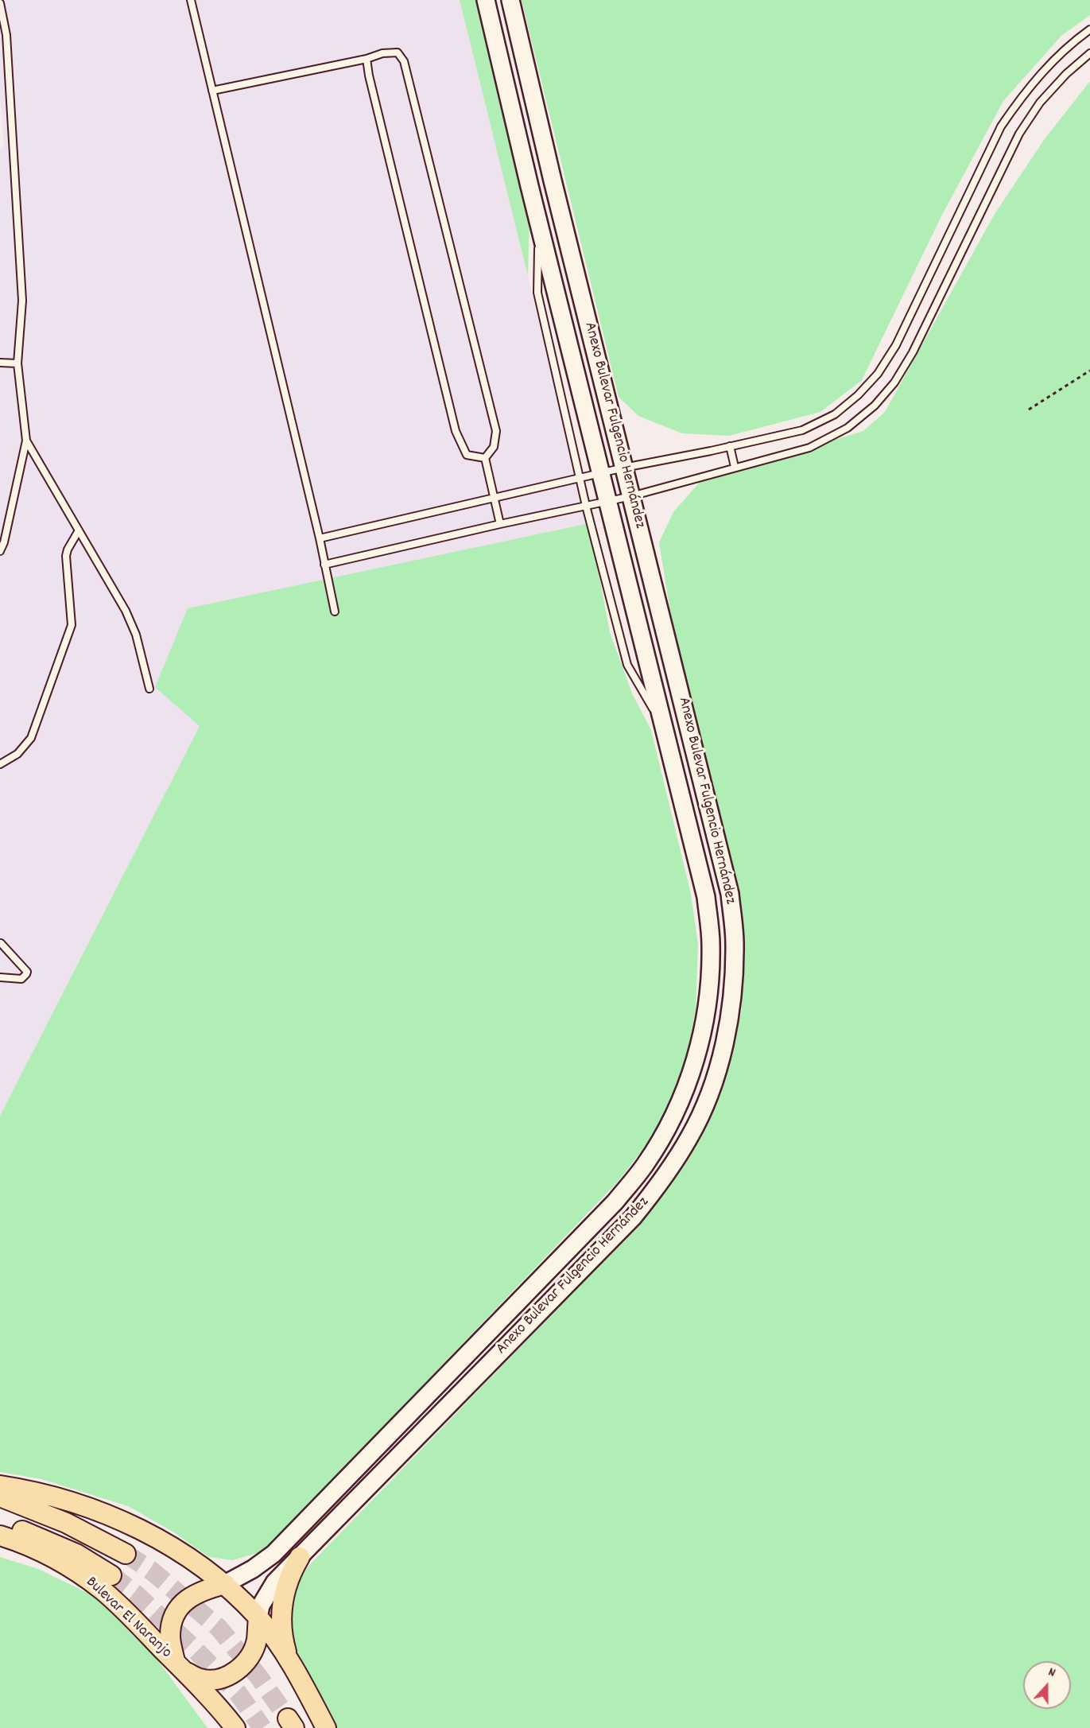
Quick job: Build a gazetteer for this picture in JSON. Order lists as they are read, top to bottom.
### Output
{
  "streets": {
    "main road": ["Anexo Bulevar Fulgencio Hernández", "Bulevar El Naranjo"]
  },
  "crossings": [
    ["Anexo Bulevar Fulgencio Hernández", "Bulevar El Naranjo"]
  ],
  "north": "top"
}
